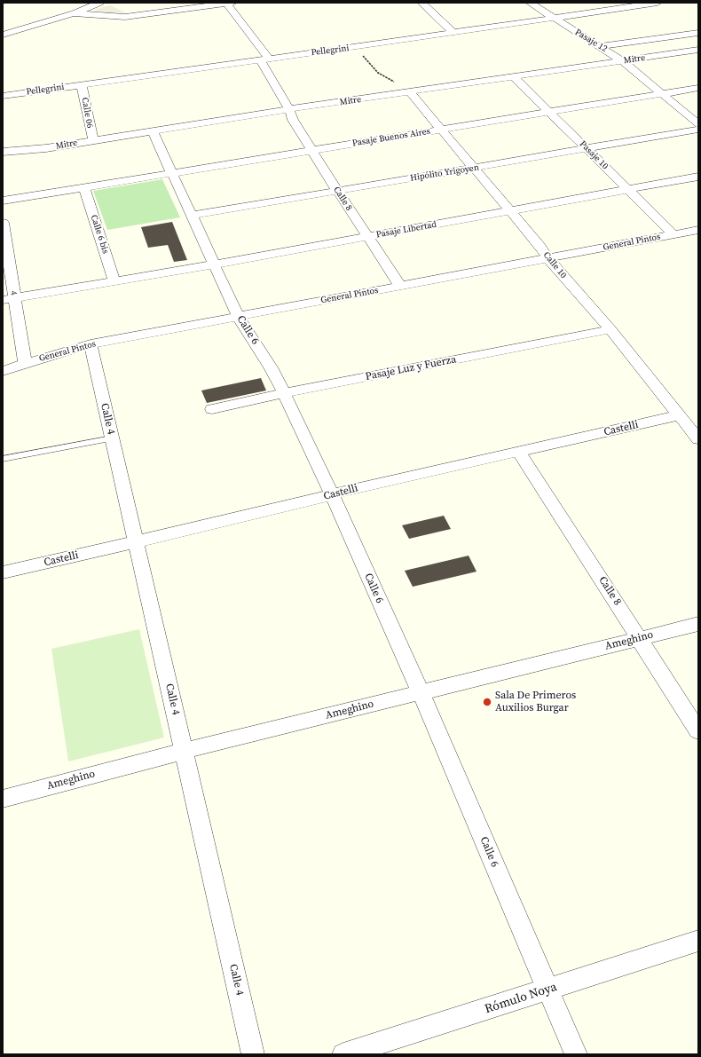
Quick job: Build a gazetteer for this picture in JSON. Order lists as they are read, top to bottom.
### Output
{
  "streets": {
    "street": [
      "Pasaje 12",
      "Pellegrini",
      "Mitre",
      "Calle 06",
      "Pasaje Buenos Aires",
      "Pasaje 10",
      "Hipólito Yrigoyen",
      "Calle 8",
      "Pasaje Libertad",
      "Calle 6 bis",
      "General Pintos",
      "Calle 10",
      "4",
      "Calle 6",
      "Pasaje Luz y Fuerza",
      "Calle 4",
      "Castelli",
      "Ameghino",
      "Rómulo Noya"
    ]
  },
  "crossings": [
    ["Pasaje 12", "Pellegrini"],
    ["Pasaje 12", "Mitre"],
    ["Pasaje 12", "Pasaje Buenos Aires"],
    ["Pellegrini", "Calle 06"],
    ["Pellegrini", "Calle 8"],
    ["Mitre", "Calle 06"],
    ["Mitre", "Pasaje 10"],
    ["Mitre", "Calle 8"],
    ["Mitre", "Calle 10"],
    ["Mitre", "Calle 6"],
    ["Pasaje Buenos Aires", "Pasaje 10"],
    ["Pasaje Buenos Aires", "Calle 8"],
    ["Pasaje Buenos Aires", "Calle 6 bis"],
    ["Pasaje Buenos Aires", "Calle 10"],
    ["Pasaje Buenos Aires", "Calle 6"],
    ["Pasaje 10", "Hipólito Yrigoyen"],
    ["Pasaje 10", "Pasaje Libertad"],
    ["Pasaje 10", "General Pintos"],
    ["Hipólito Yrigoyen", "Calle 8"],
    ["Hipólito Yrigoyen", "Calle 10"],
    ["Hipólito Yrigoyen", "Calle 6"],
    ["Calle 8", "Pasaje Libertad"],
    ["Calle 8", "General Pintos"],
    ["Calle 8", "Castelli"],
    ["Calle 8", "Ameghino"],
    ["Pasaje Libertad", "Calle 6 bis"],
    ["Pasaje Libertad", "Calle 10"],
    ["Pasaje Libertad", "4"],
    ["Pasaje Libertad", "Calle 6"],
    ["General Pintos", "Calle 10"],
    ["General Pintos", "4"],
    ["General Pintos", "Calle 6"],
    ["General Pintos", "Calle 4"],
    ["Calle 10", "Pasaje Luz y Fuerza"],
    ["Calle 10", "Castelli"],
    ["Calle 6", "Pasaje Luz y Fuerza"],
    ["Calle 6", "Castelli"],
    ["Calle 6", "Ameghino"],
    ["Calle 6", "Rómulo Noya"],
    ["Calle 4", "Castelli"],
    ["Calle 4", "Ameghino"]
  ],
  "places": ["Sala De Primeros Auxilios Burgar"]
}
